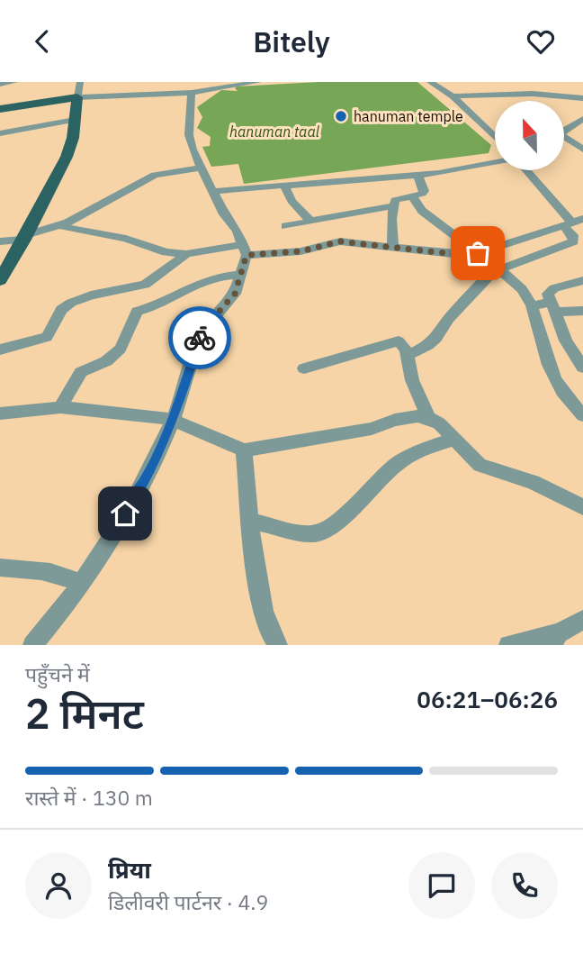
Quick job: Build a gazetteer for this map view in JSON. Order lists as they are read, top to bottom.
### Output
{
  "water": ["hanuman taal"],
  "places": ["hanuman temple"],
  "north": "top",
  "page": {
    "header": "Bitely",
    "heading": ["2 मिनट", "पहुँचने में", "06:21–06:26"],
    "panel": ["प्रिया", "डिलीवरी पार्टनर · 4.9"],
    "bar": "रास्ते में · 130 m"
  }
}
